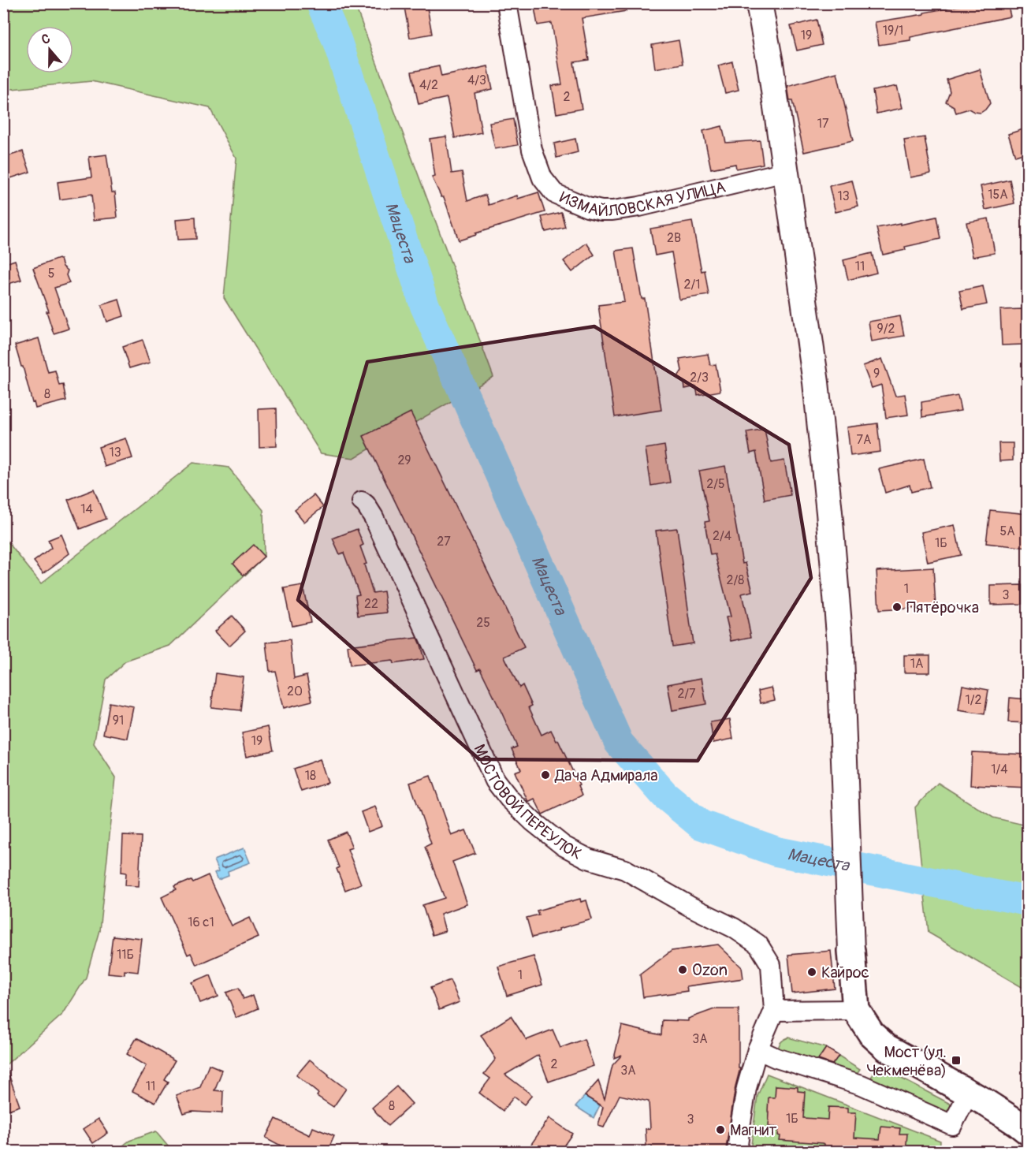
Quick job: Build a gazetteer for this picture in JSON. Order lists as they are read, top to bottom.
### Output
{
  "streets": {
    "street": ["ИЗМАЙЛОВСКАЯ УЛИЦА", "МОСТОВОЙ ПЕРЕУЛОК"]
  },
  "water": ["Мацеста"],
  "places": {
    "other": [
      "Пятёрочка",
      "Дача Адмирала",
      "Ozon",
      "Кайрос",
      "Магнит"
    ],
    "transit": ["Мост (ул. Чекменёва)"]
  },
  "house_numbers": [
    "19/1",
    "19",
    "4/3",
    "4/2",
    "2",
    "17",
    "15А",
    "13",
    "2В",
    "11",
    "5",
    "2/1",
    "9/2",
    "9",
    "2/3",
    "8",
    "7А",
    "13",
    "29",
    "2/5",
    "14",
    "5А",
    "2/4",
    "27",
    "1Б",
    "2/8",
    "1",
    "3",
    "22",
    "25",
    "1А",
    "20",
    "2/7",
    "1/2",
    "91",
    "19",
    "1/4",
    "18",
    "16 с1",
    "11Б",
    "1",
    "3А",
    "2",
    "3А",
    "11",
    "8",
    "1Б",
    "3"
  ],
  "north": "top"
}
